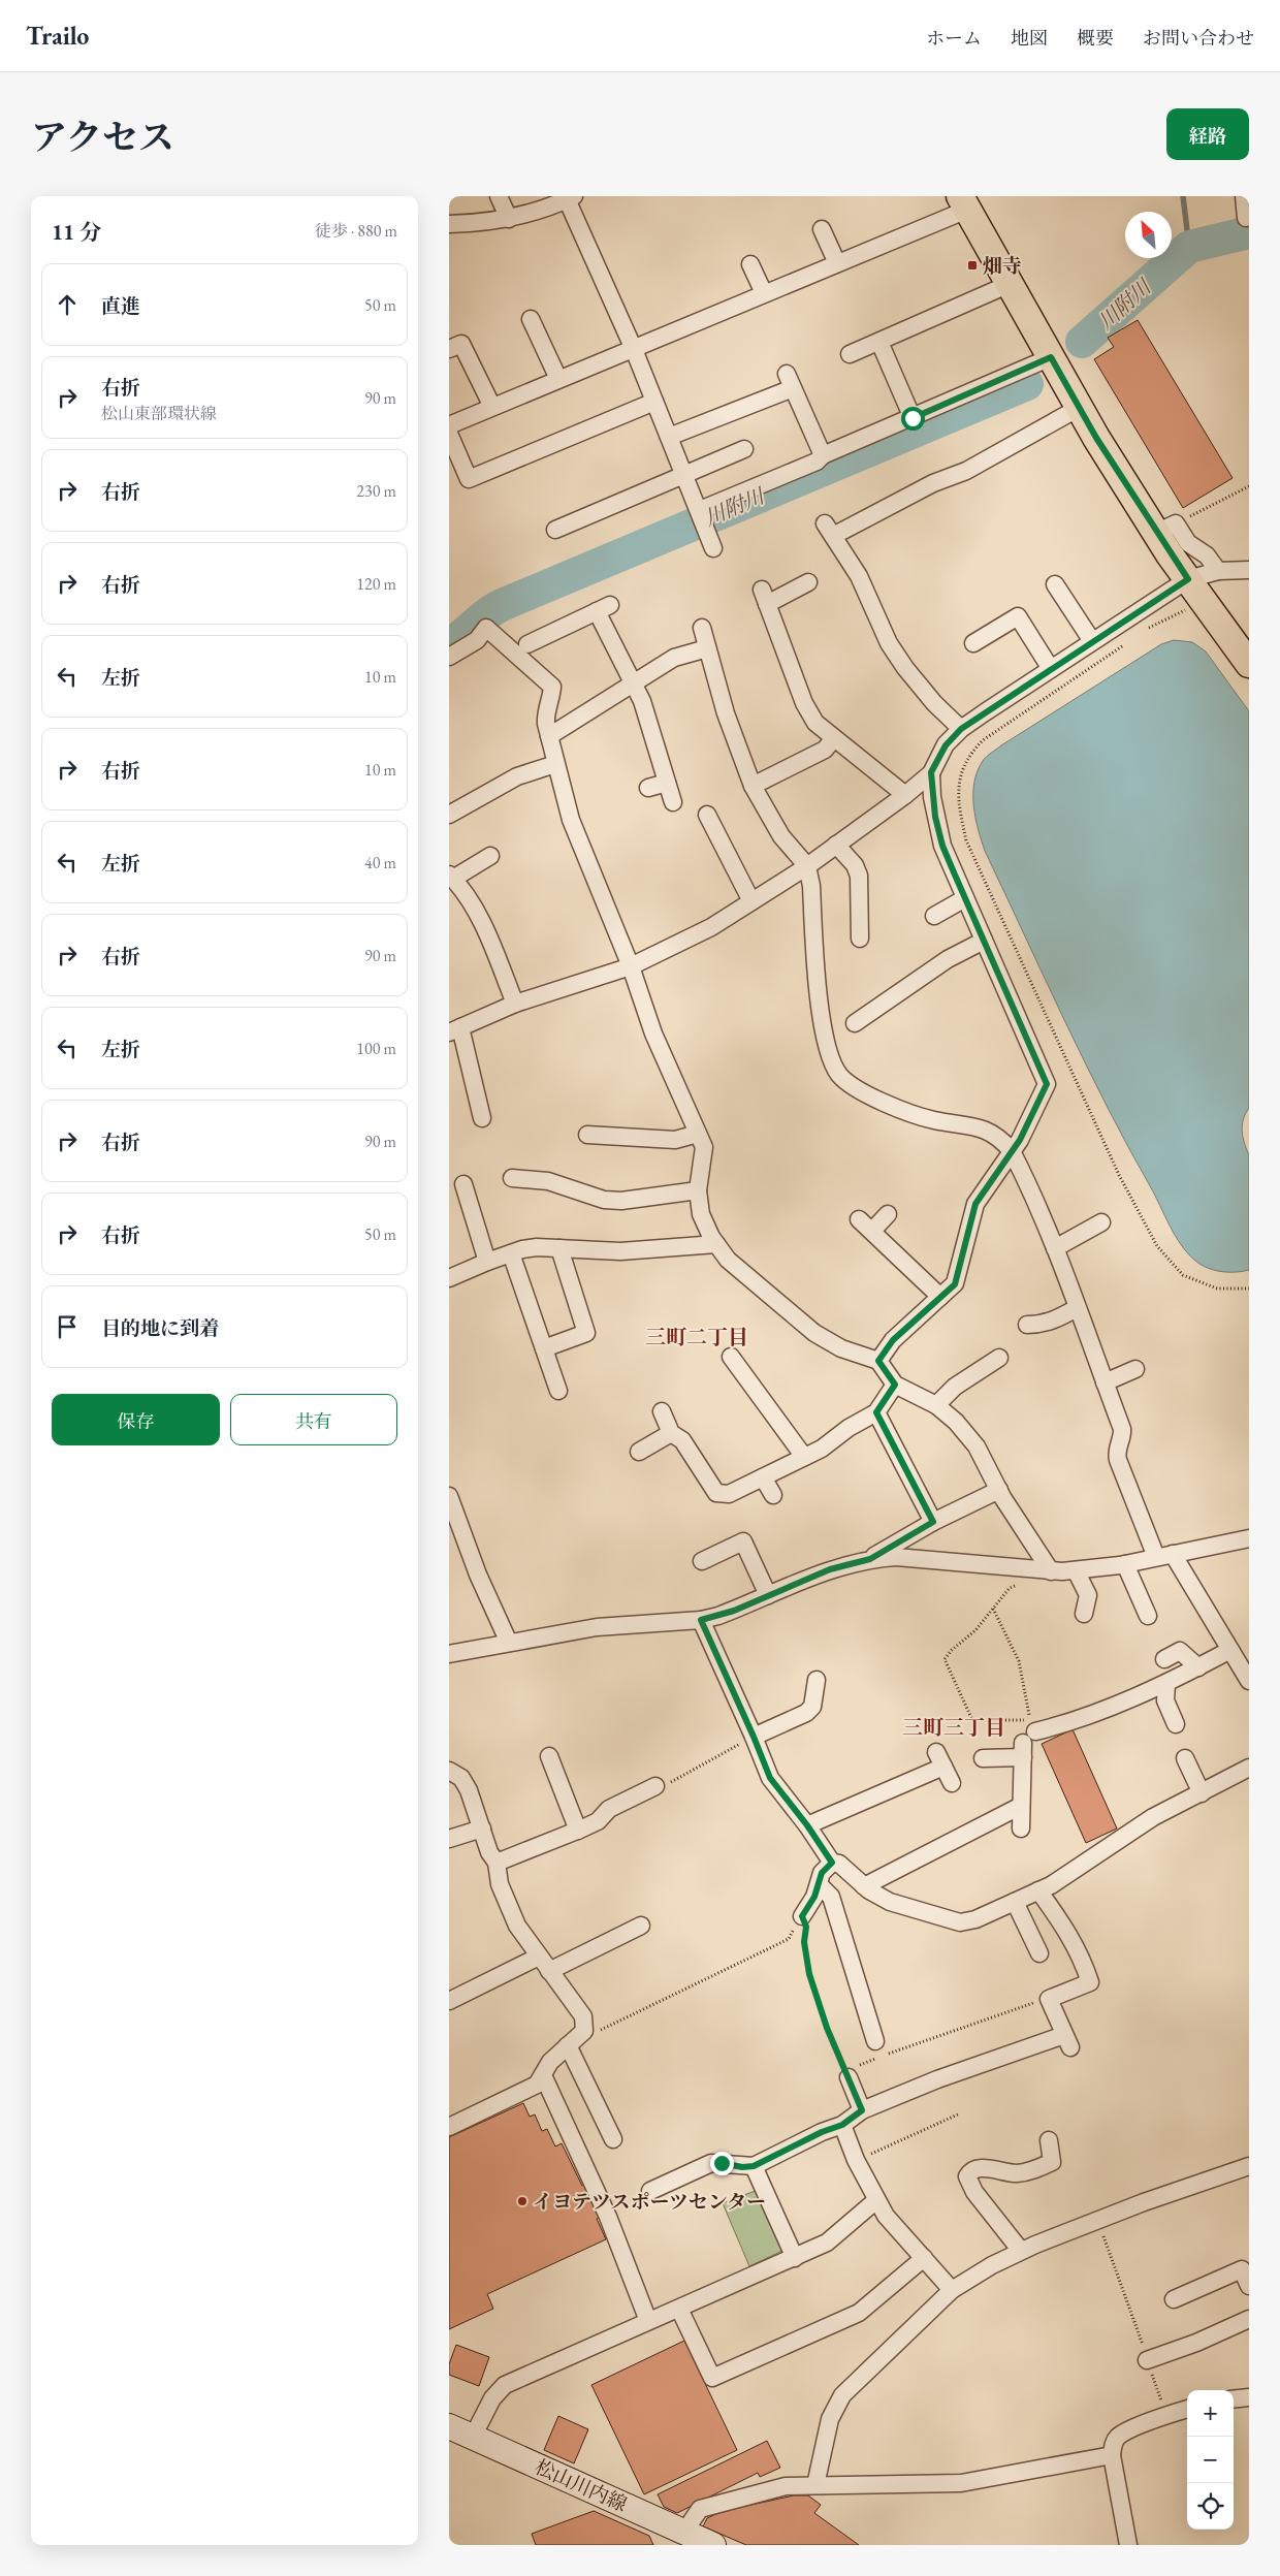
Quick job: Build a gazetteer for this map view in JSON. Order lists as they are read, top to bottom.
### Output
{
  "streets": {
    "main road": ["松山川内線"]
  },
  "districts": ["三町二丁目", "三町三丁目"],
  "water": ["川附川"],
  "places": {
    "transit": ["畑寺"],
    "other": ["イヨテツスポーツセンター"]
  },
  "north": "top left",
  "page": {
    "header": "Trailo",
    "nav": [
      "ホーム",
      "地図",
      "概要",
      "お問い合わせ"
    ],
    "title": "アクセス",
    "buttons": [
      "経路",
      ["保存", "共有"]
    ],
    "heading": ["11 分", "徒歩 · 880 m"],
    "list": [
      ["直進", "50 m"],
      ["右折", "松山東部環状線", "90 m"],
      ["右折", "230 m"],
      ["右折", "120 m"],
      ["左折", "10 m"],
      ["右折", "10 m"],
      ["左折", "40 m"],
      ["右折", "90 m"],
      ["左折", "100 m"],
      ["右折", "90 m"],
      ["右折", "50 m"],
      "目的地に到着"
    ],
    "map_buttons": ["+", "−"]
  }
}
